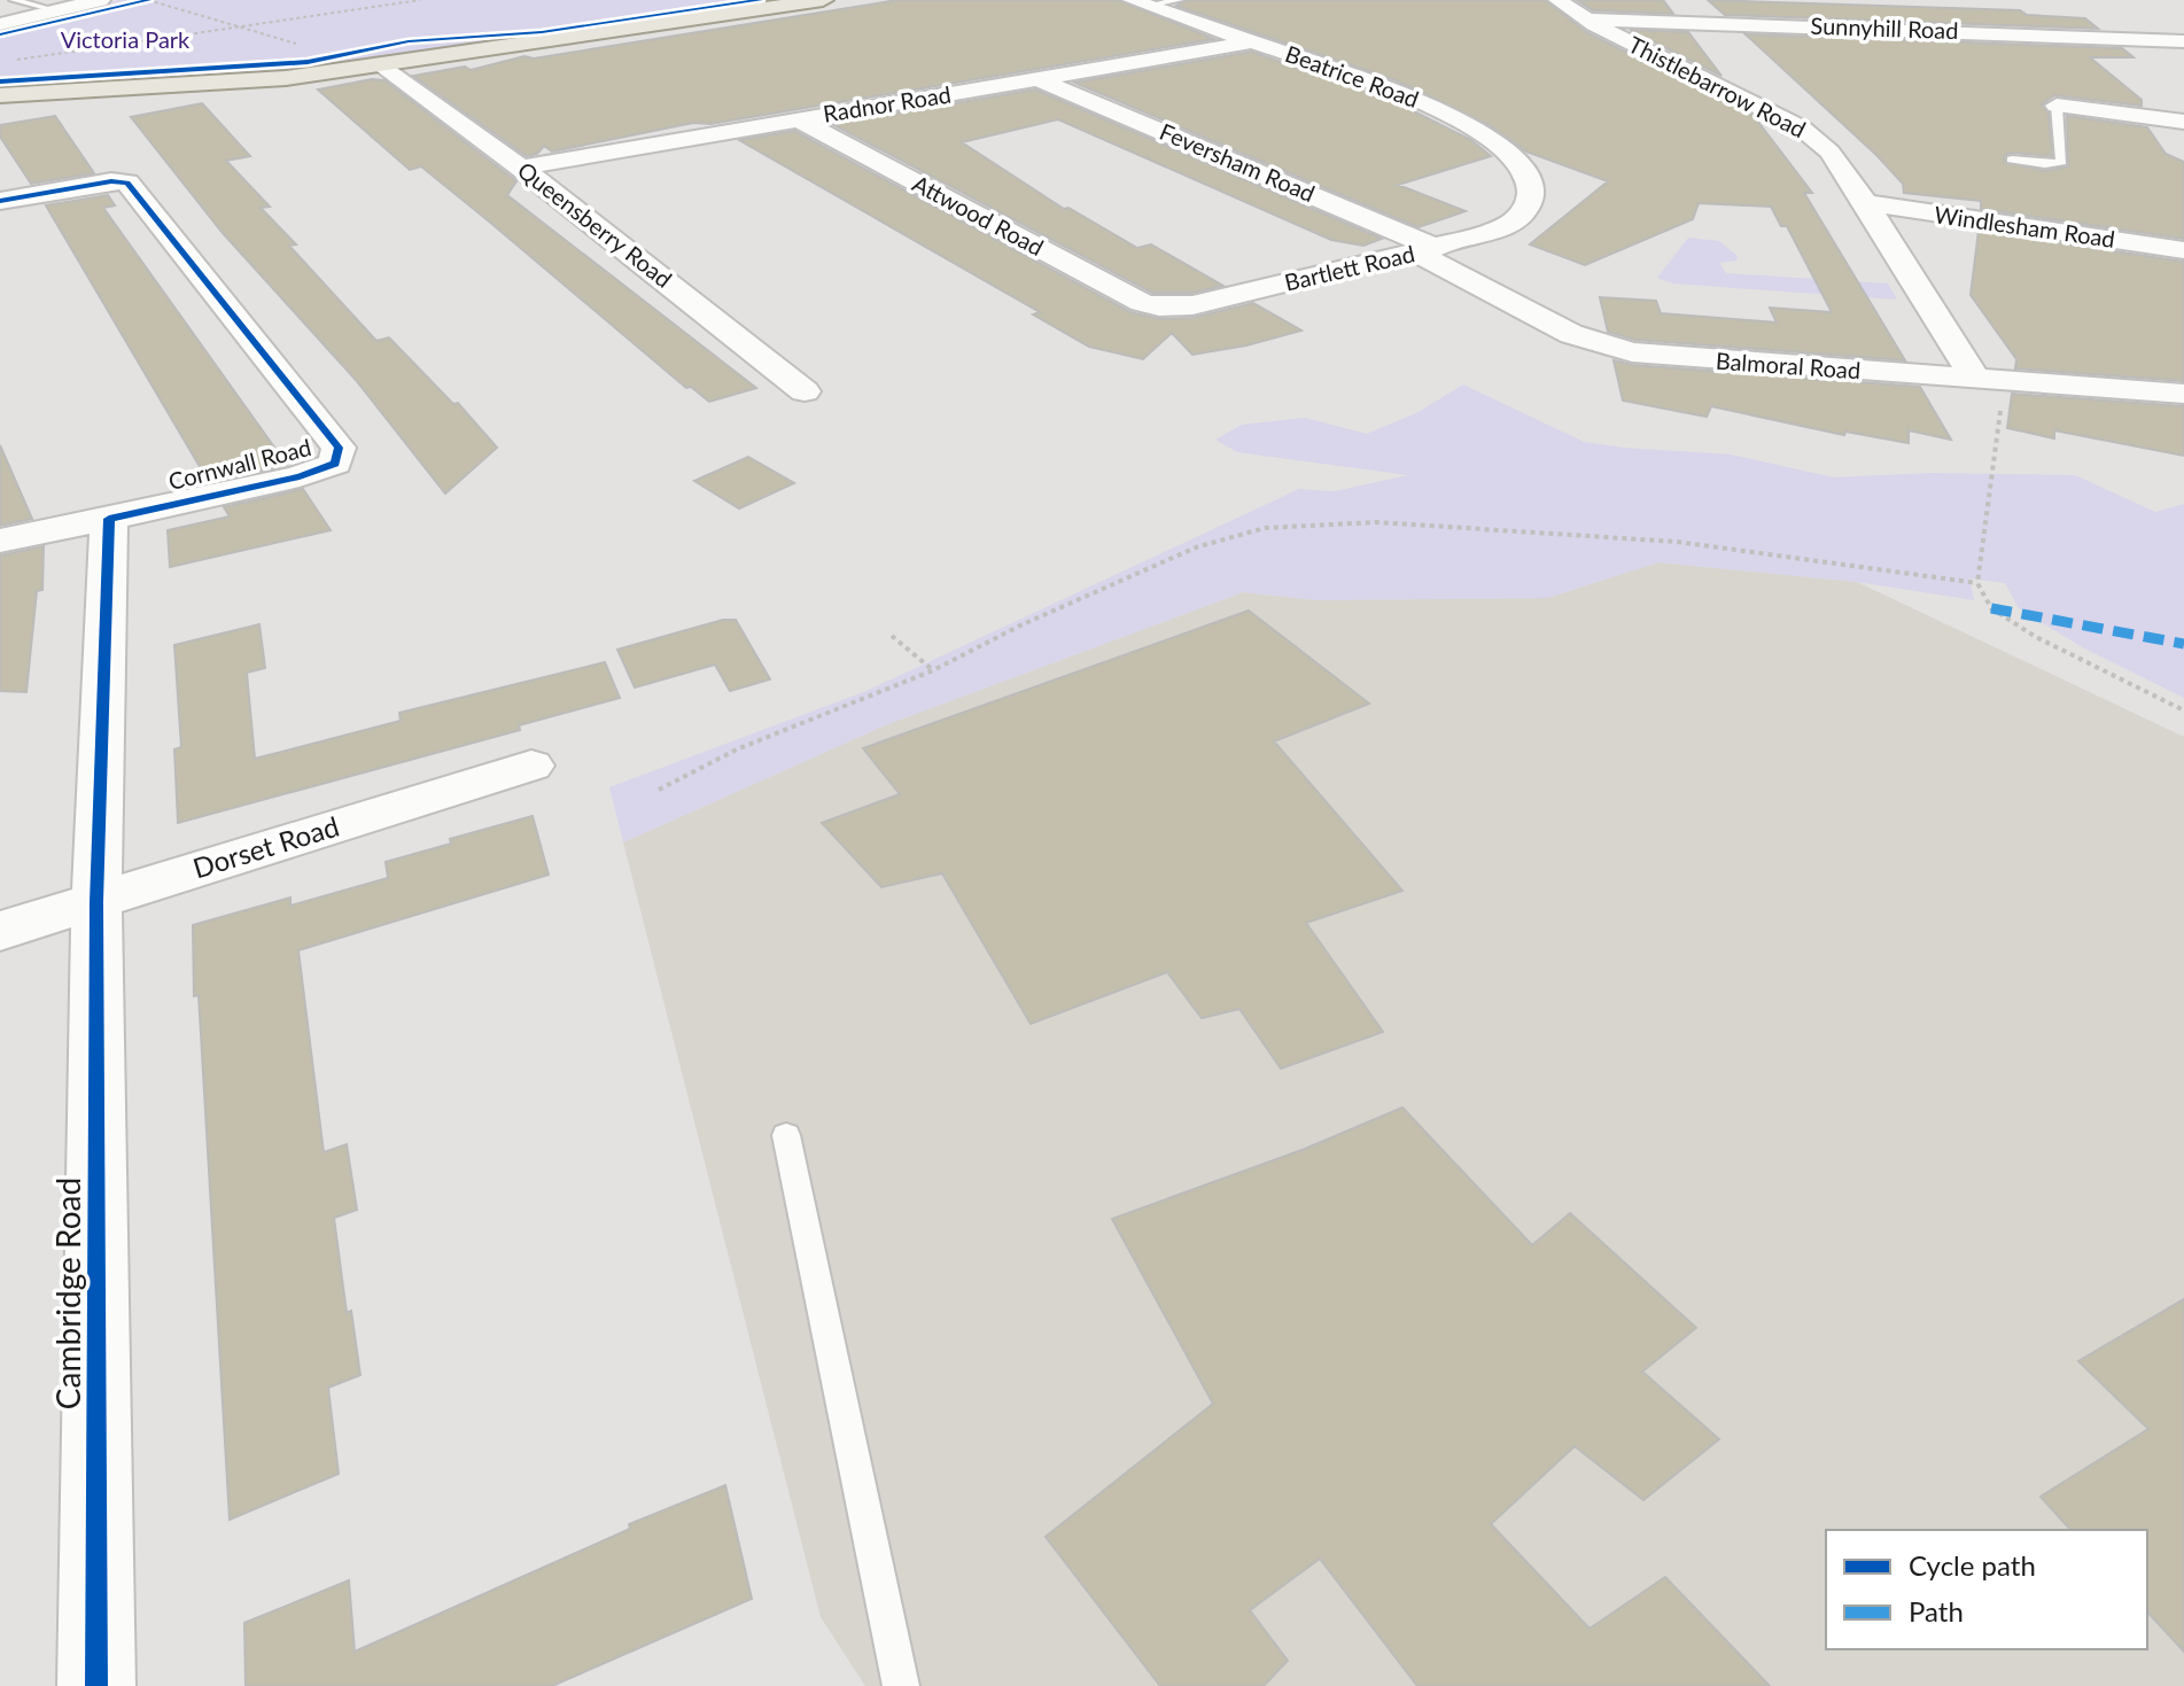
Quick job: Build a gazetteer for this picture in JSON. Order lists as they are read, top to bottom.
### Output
{
  "streets": {
    "street": [
      "Sunnyhill Road",
      "Beatrice Road",
      "Thistlebarrow Road",
      "Radnor Road",
      "Feversham Road",
      "Attwood Road",
      "Queensberry Road",
      "Windlesham Road",
      "Bartlett Road",
      "Balmoral Road",
      "Cornwall Road",
      "Dorset Road",
      "Cambridge Road"
    ]
  },
  "crossings": [
    ["Sunnyhill Road", "Thistlebarrow Road"],
    ["Beatrice Road", "Radnor Road"],
    ["Beatrice Road", "Bartlett Road"],
    ["Thistlebarrow Road", "Windlesham Road"],
    ["Thistlebarrow Road", "Balmoral Road"],
    ["Radnor Road", "Feversham Road"],
    ["Radnor Road", "Attwood Road"],
    ["Radnor Road", "Queensberry Road"],
    ["Feversham Road", "Bartlett Road"],
    ["Feversham Road", "Balmoral Road"],
    ["Attwood Road", "Bartlett Road"],
    ["Bartlett Road", "Balmoral Road"],
    ["Dorset Road", "Cambridge Road"]
  ],
  "parks": ["Victoria Park"],
  "legend": ["Cycle path", "Path"]
}
